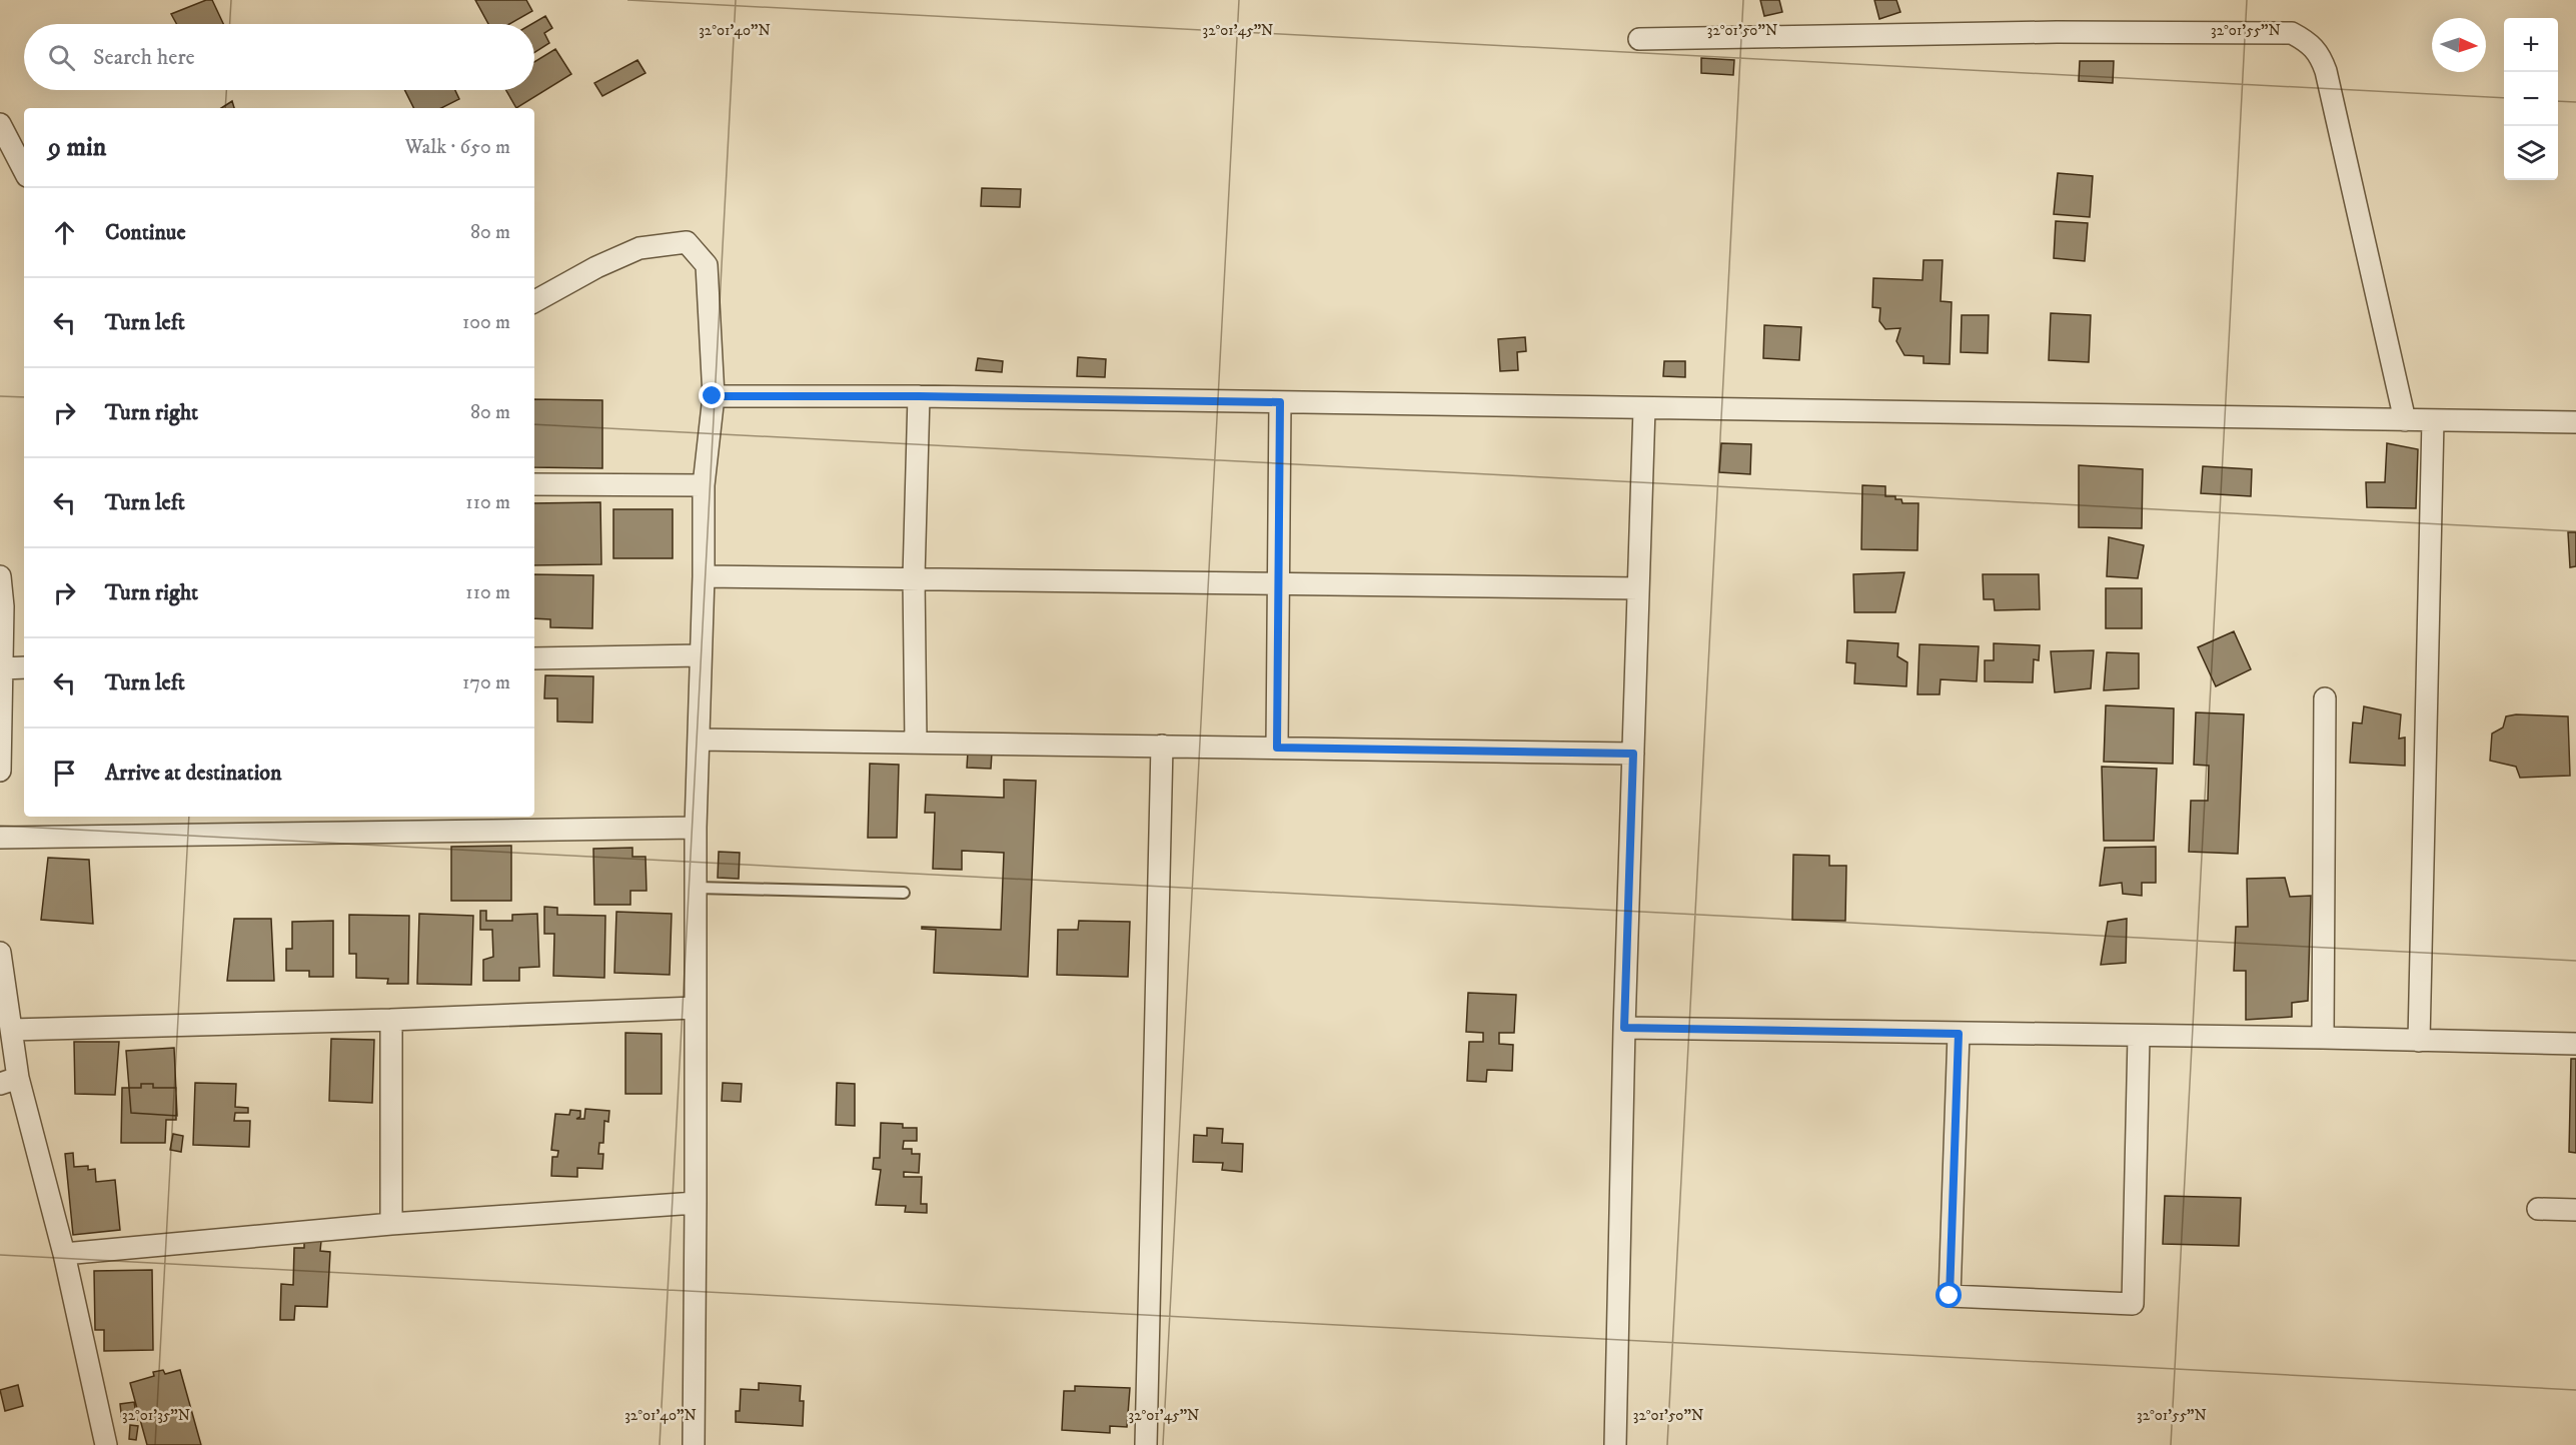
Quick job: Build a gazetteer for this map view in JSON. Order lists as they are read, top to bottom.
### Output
{
  "north": "right",
  "page": {
    "map_buttons": ["+", "−"],
    "search": "Search here",
    "heading": ["9 min", "Walk · 650 m"],
    "list": [
      ["Continue", "80 m"],
      ["Turn left", "100 m"],
      ["Turn right", "80 m"],
      ["Turn left", "110 m"],
      ["Turn right", "110 m"],
      ["Turn left", "170 m"],
      "Arrive at destination"
    ]
  },
  "coordinates": [
    "32°01'40\"N",
    "32°01'45\"N",
    "32°01'50\"N",
    "32°01'55\"N",
    "32°01'35\"N"
  ]
}
